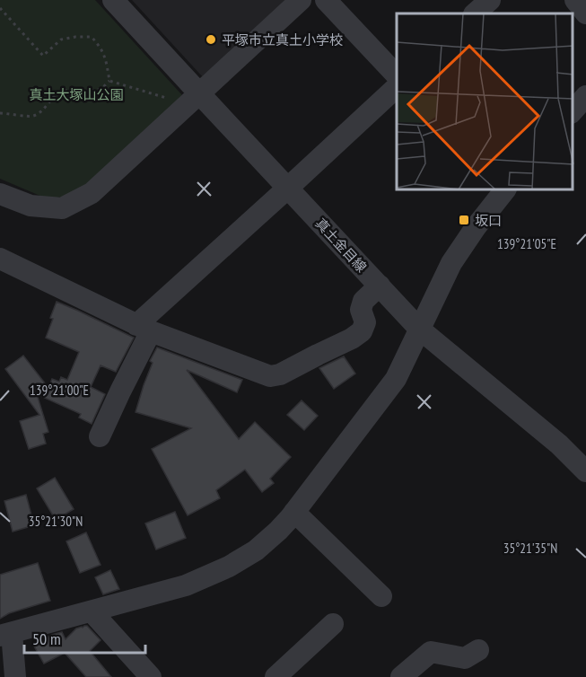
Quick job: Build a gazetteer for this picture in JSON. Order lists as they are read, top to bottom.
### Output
{
  "streets": {
    "street": ["真土金目線"]
  },
  "parks": ["真土大塚山公園"],
  "places": {
    "other": ["平塚市立真土小学校"],
    "transit": ["坂口"]
  },
  "scale_bar": "50 m",
  "coordinates": [
    "139°21'05\"E",
    "139°21'00\"E",
    "35°21'30\"N",
    "35°21'35\"N"
  ]
}
